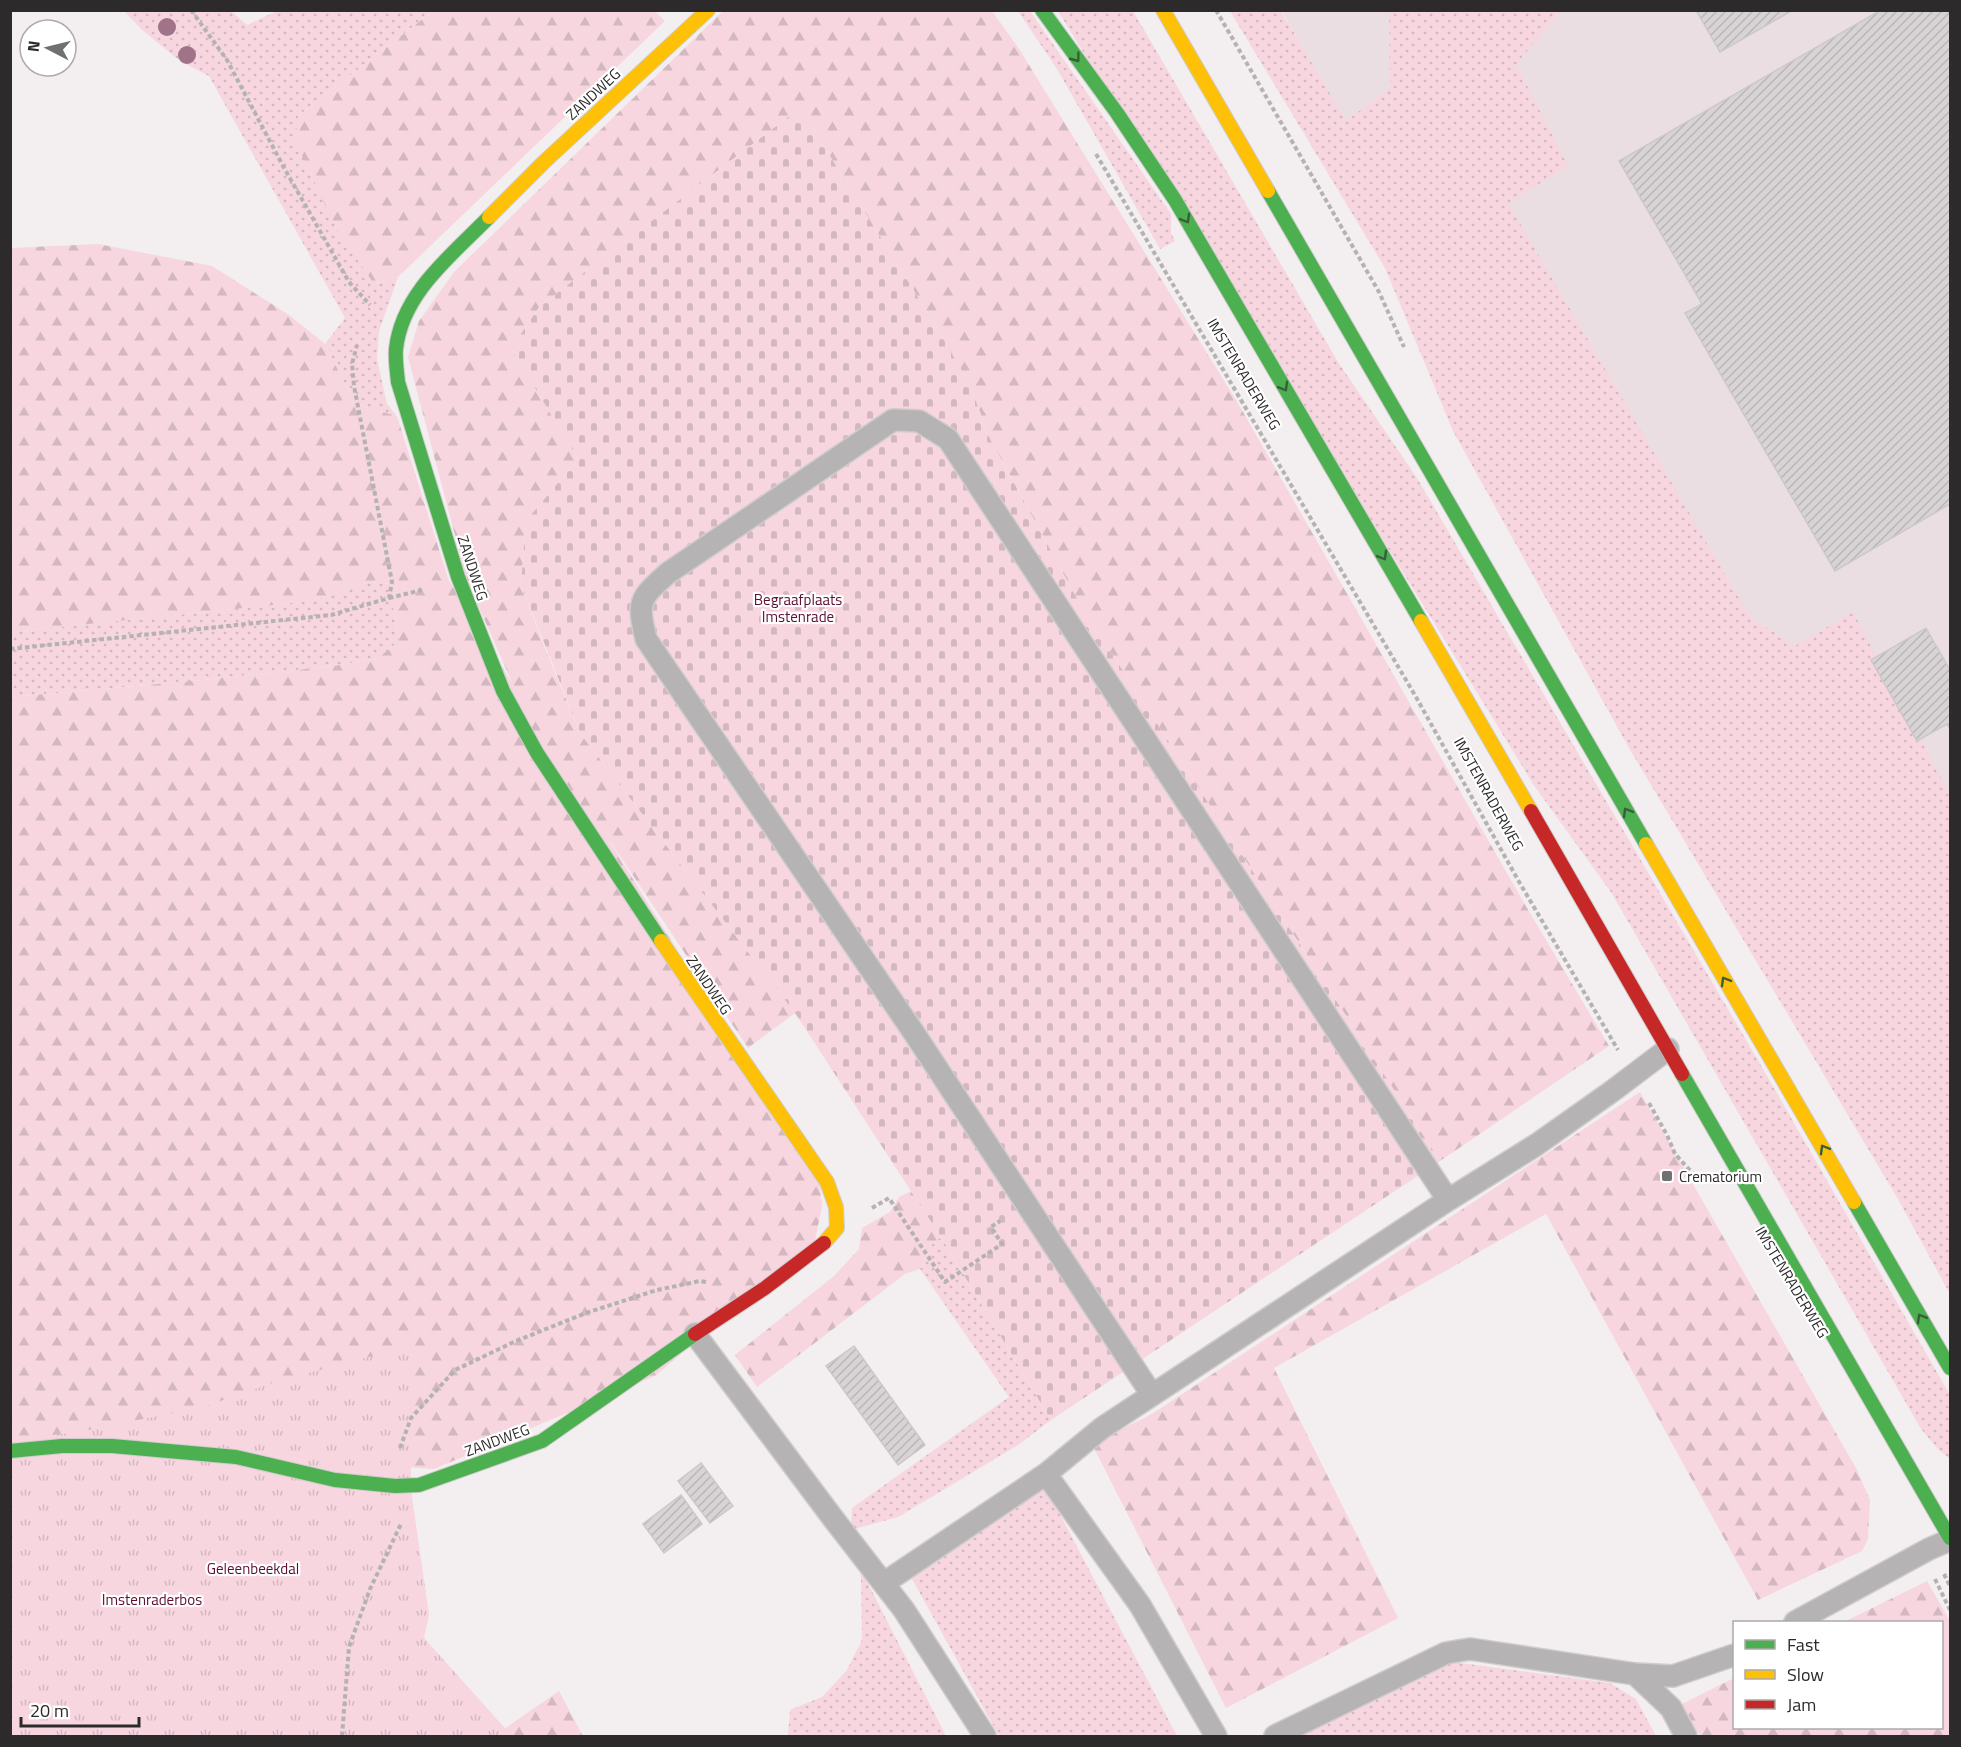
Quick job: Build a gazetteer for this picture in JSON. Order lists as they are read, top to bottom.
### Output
{
  "streets": {
    "street": ["ZANDWEG", "IMSTENRADERWEG"]
  },
  "parks": ["Begraafplaats Imstenrade", "Geleenbeekdal", "Imstenraderbos"],
  "places": {
    "transit": ["Crematorium"]
  },
  "legend": ["Fast", "Slow", "Jam"],
  "scale_bar": "20 m",
  "north": "left"
}
